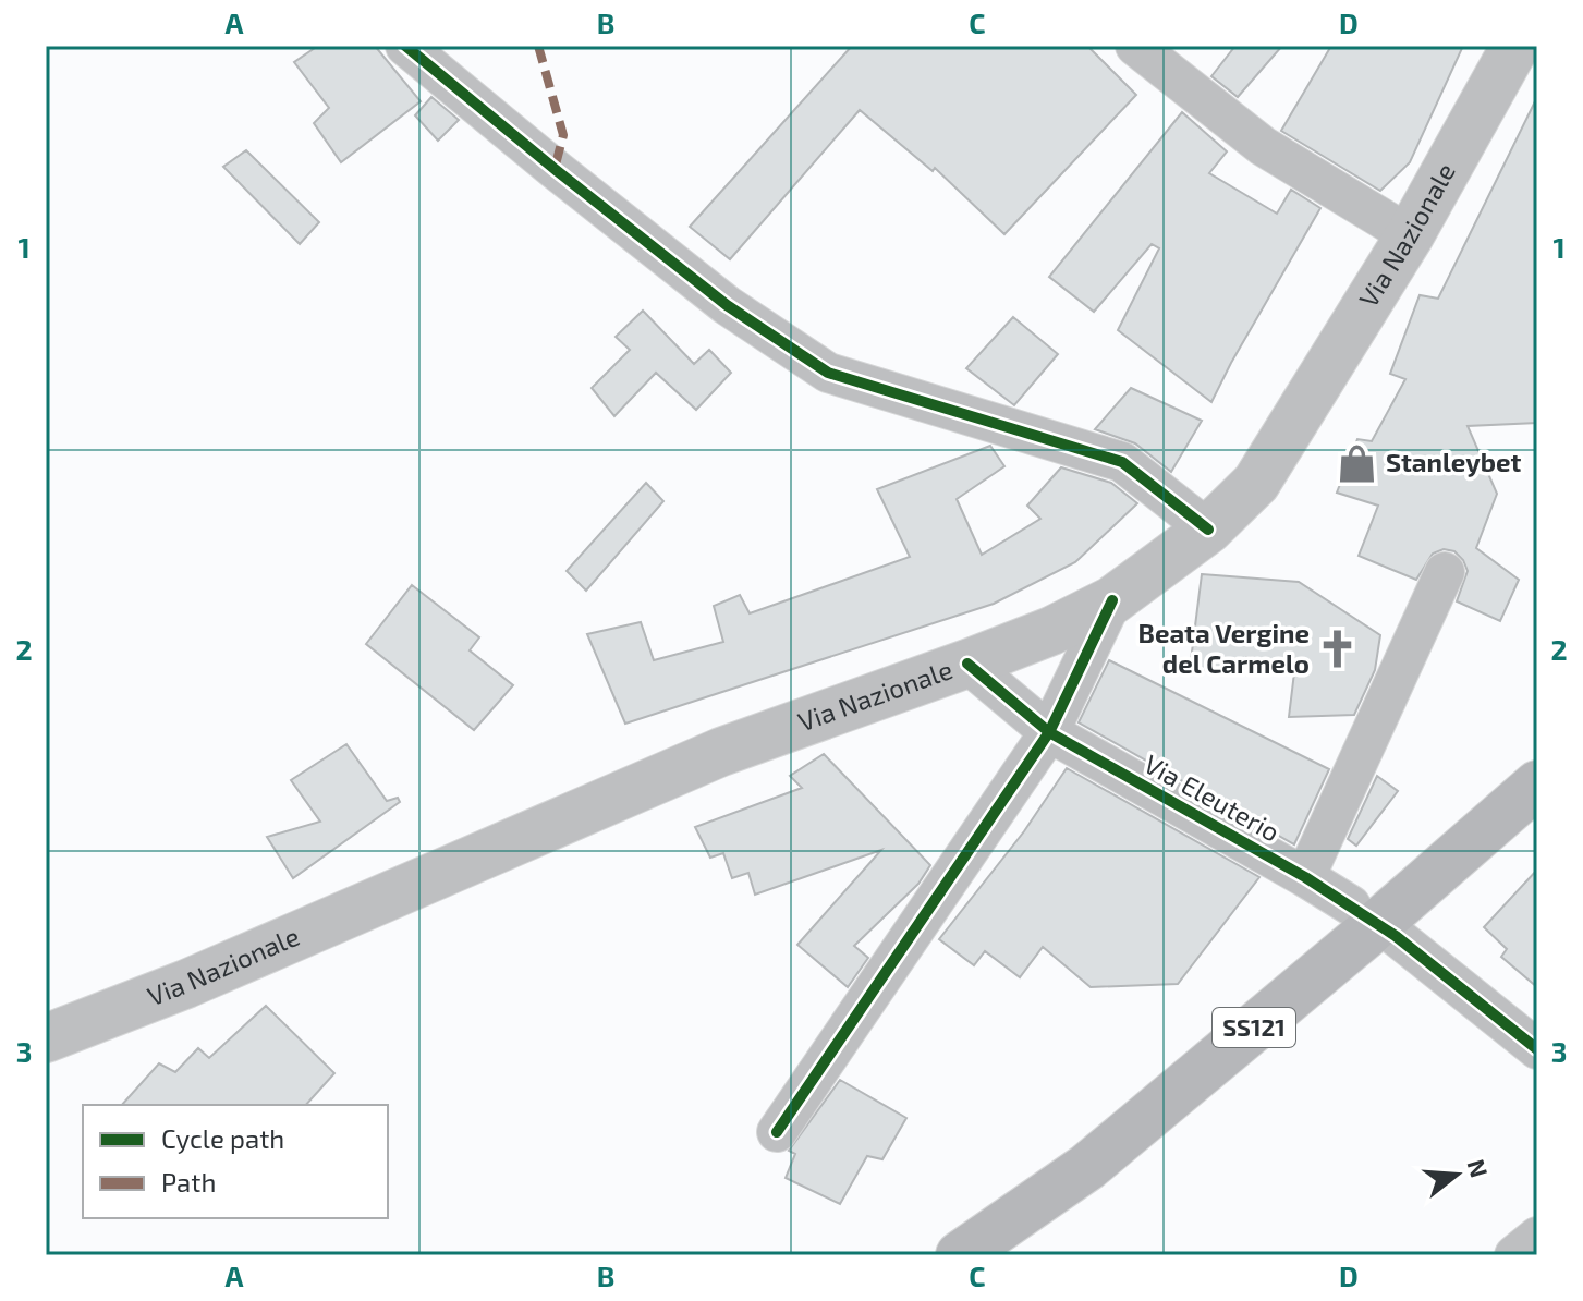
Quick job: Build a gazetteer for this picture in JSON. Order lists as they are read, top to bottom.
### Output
{
  "streets": {
    "main road": ["Via Nazionale", "SS121"],
    "street": ["Via Eleuterio"]
  },
  "crossings": [
    ["Via Nazionale", "Via Eleuterio"]
  ],
  "places": {
    "shop": ["Stanleybet"],
    "church": ["Beata Vergine del Carmelo"]
  },
  "legend": ["Cycle path", "Path"],
  "north": "right",
  "grid": {
    "columns": [
      "A",
      "B",
      "C",
      "D"
    ],
    "rows": ["1", "2", "3"]
  }
}
